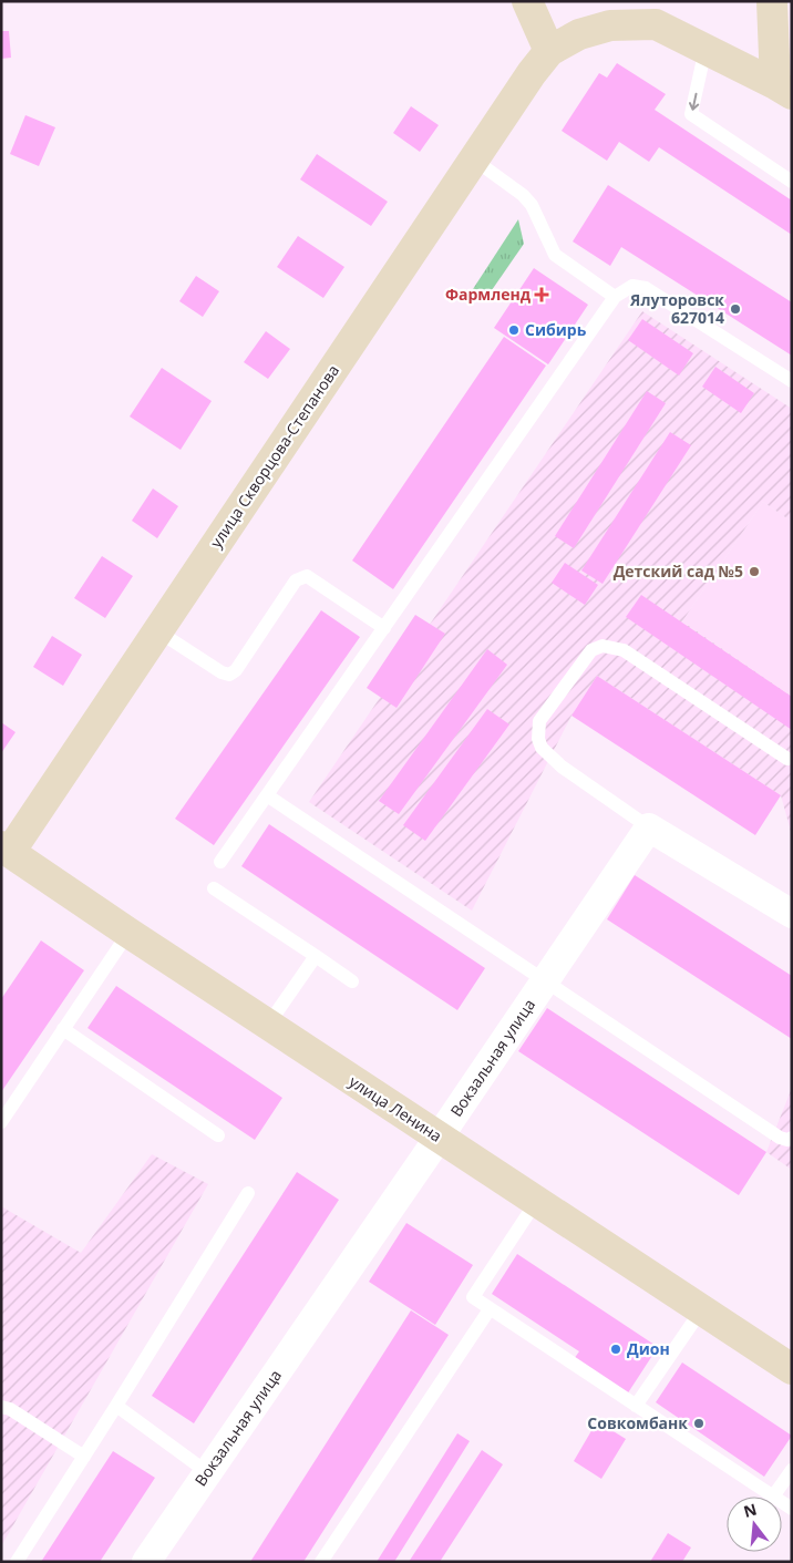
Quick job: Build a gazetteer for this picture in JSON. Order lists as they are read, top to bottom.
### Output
{
  "streets": {
    "main road": ["улица Скворцова-Степанова", "улица Ленина"],
    "street": ["Вокзальная улица"]
  },
  "crossings": [
    ["улица Скворцова-Степанова", "улица Ленина"],
    ["Вокзальная улица", "улица Ленина"]
  ],
  "places": {
    "health": ["Фармленд"],
    "other": [
      "Ялуторовск 627014",
      "Сибирь",
      "Детский сад №5",
      "Дион",
      "Совкомбанк"
    ]
  },
  "north": "top"
}
